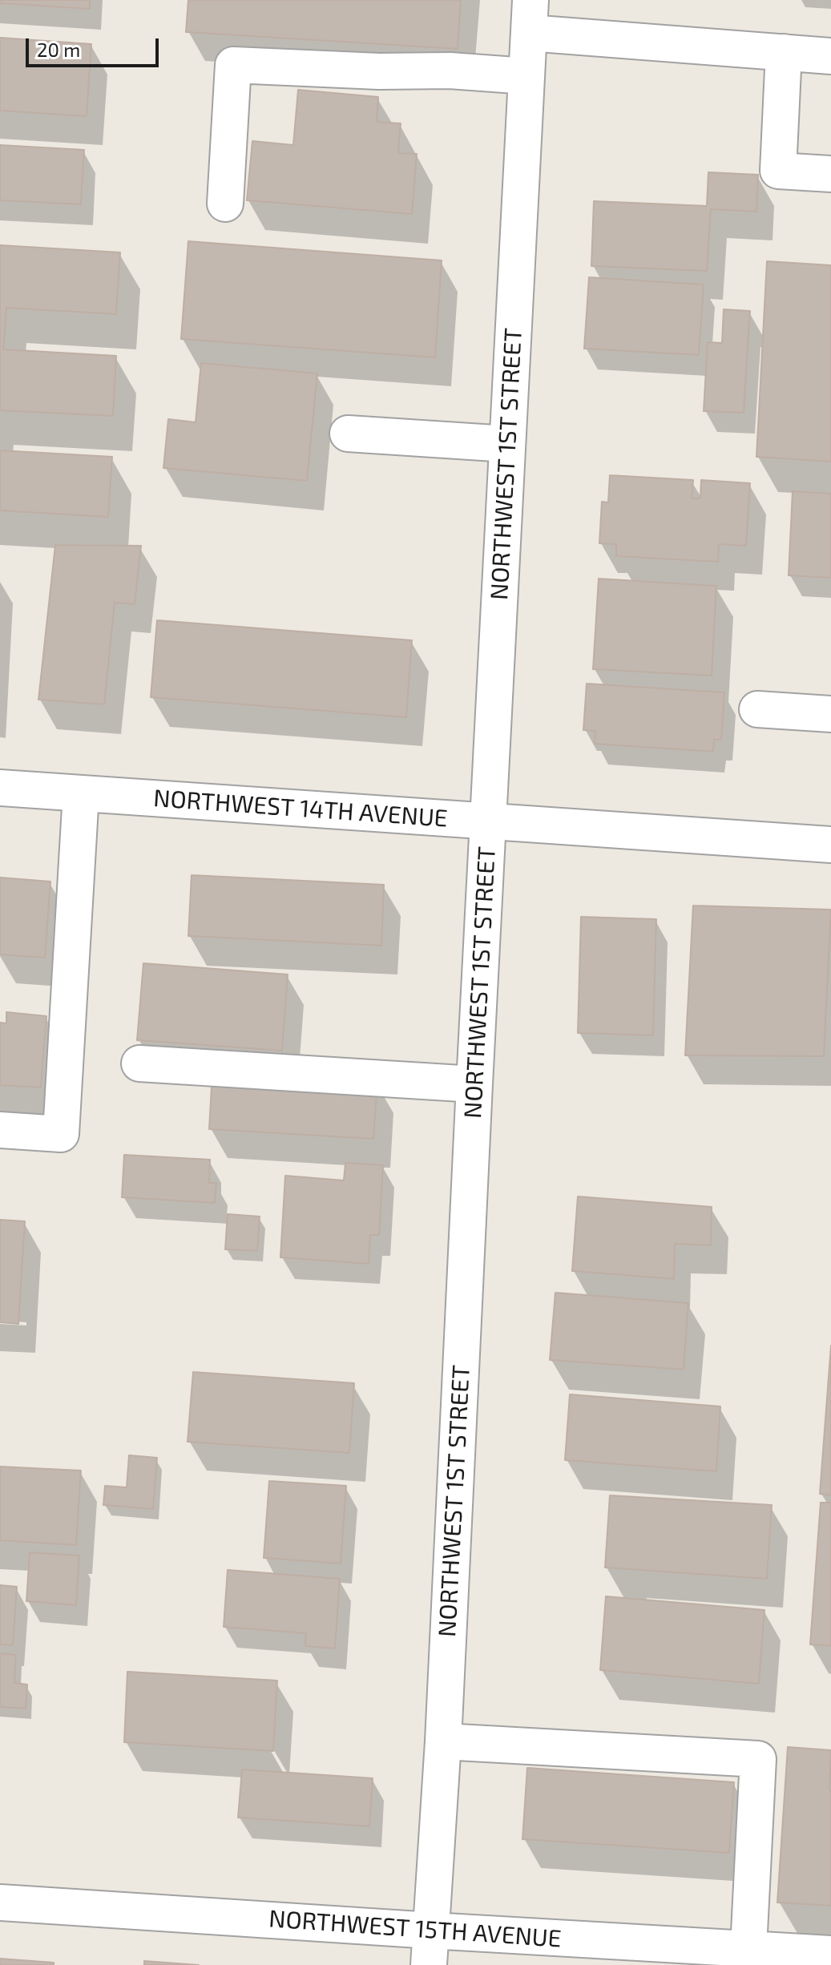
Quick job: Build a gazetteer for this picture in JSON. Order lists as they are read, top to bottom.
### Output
{
  "streets": {
    "street": ["NORTHWEST 1ST STREET", "NORTHWEST 14TH AVENUE", "NORTHWEST 15TH AVENUE"]
  },
  "crossings": [
    ["NORTHWEST 1ST STREET", "NORTHWEST 14TH AVENUE"],
    ["NORTHWEST 1ST STREET", "NORTHWEST 15TH AVENUE"]
  ],
  "scale_bar": "20 m"
}
